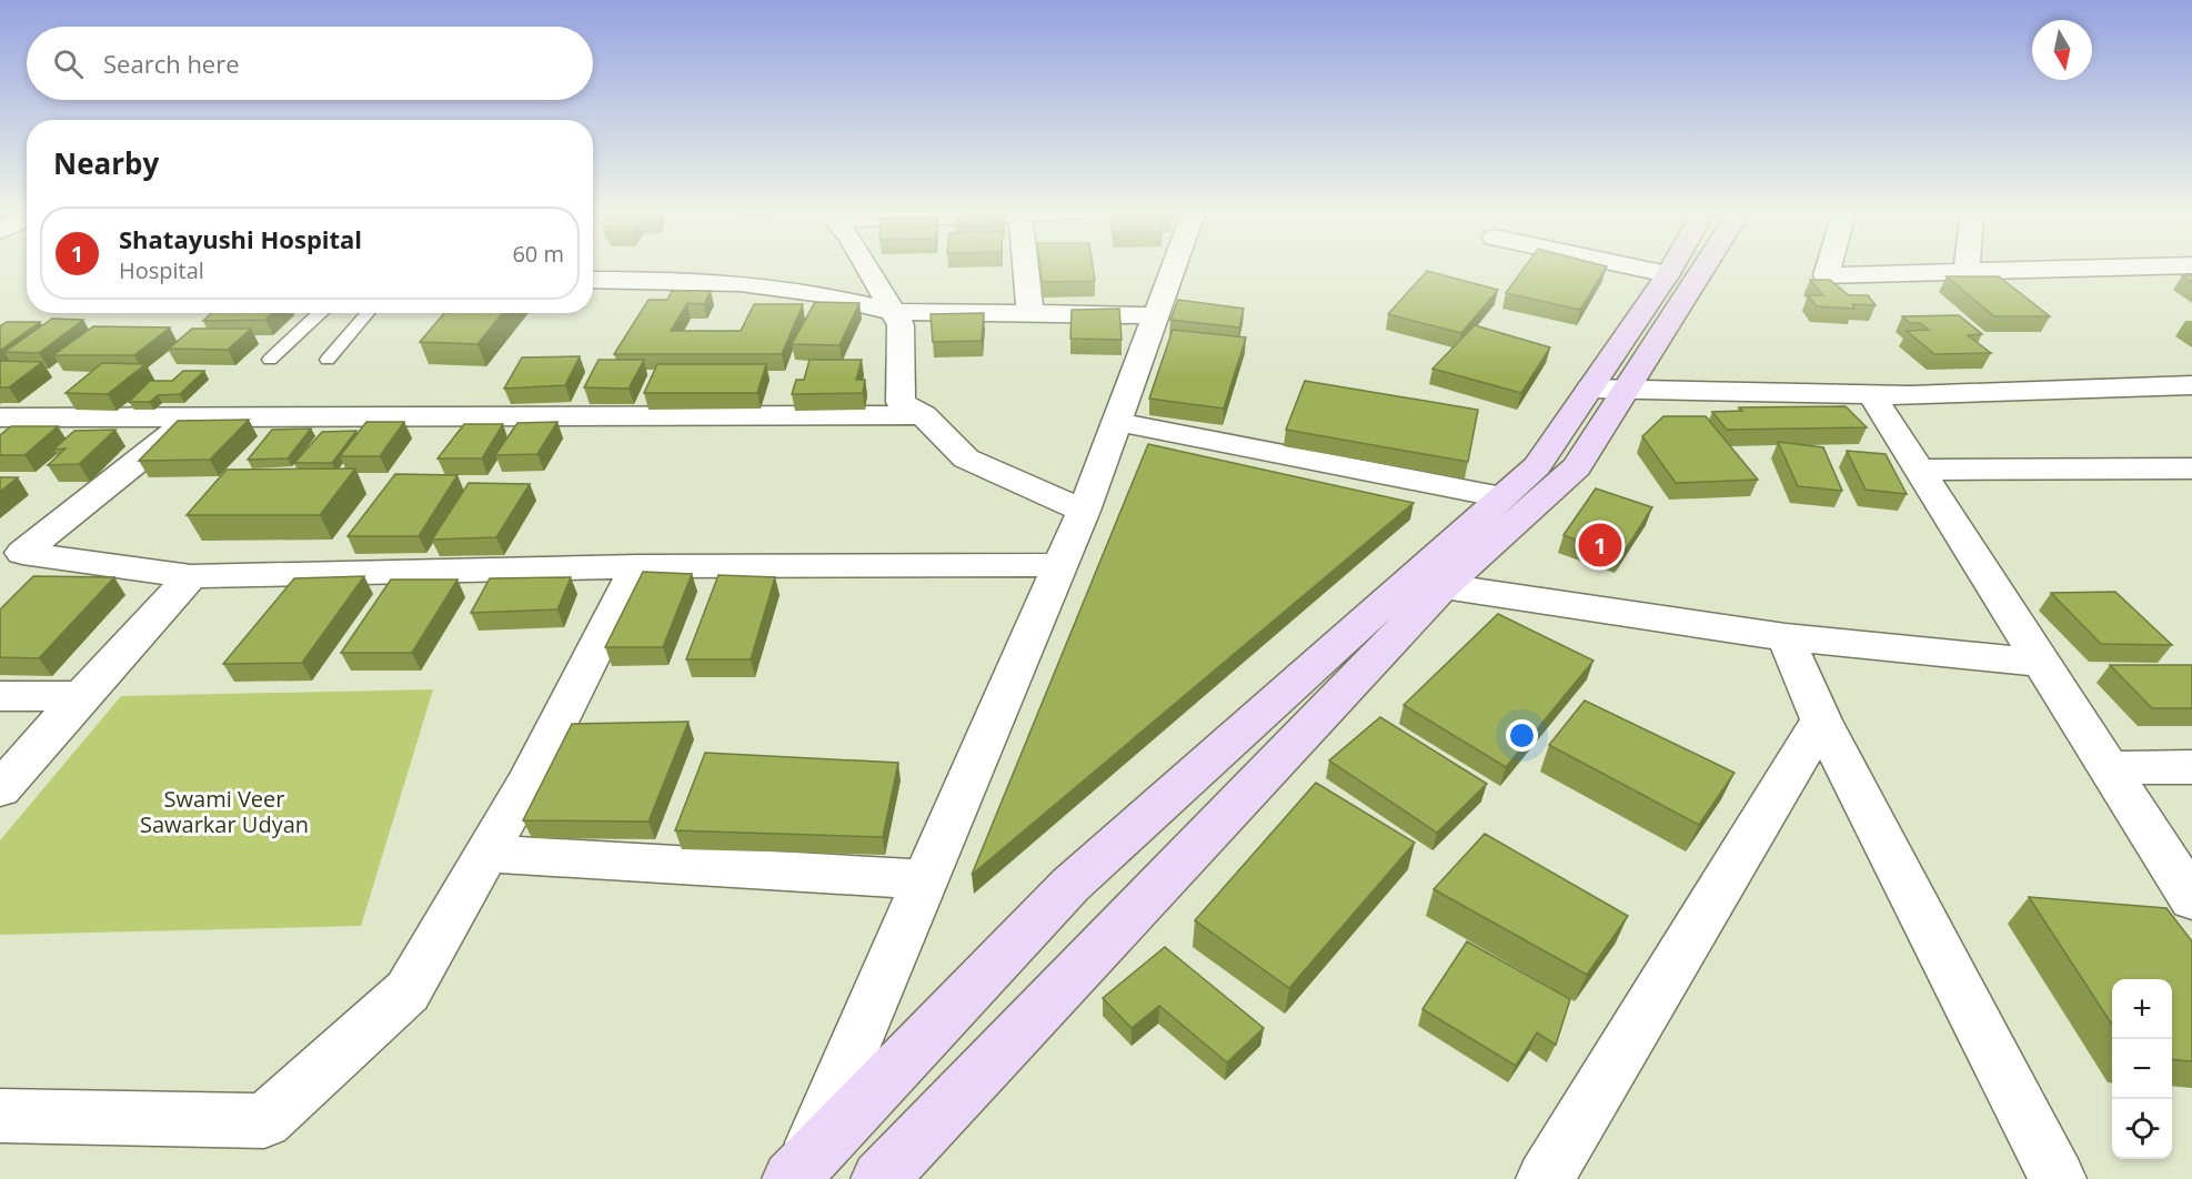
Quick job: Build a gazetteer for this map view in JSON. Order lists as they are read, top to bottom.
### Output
{
  "parks": ["Swami Veer Sawarkar Udyan"],
  "north": "bottom",
  "page": {
    "search": "Search here",
    "heading": "Nearby",
    "list": [
      {
        "mark": "1",
        "name": "Shatayushi Hospital",
        "note": "Hospital",
        "value": "60 m"
      }
    ],
    "pins": "1",
    "map_buttons": ["+", "−"]
  }
}
